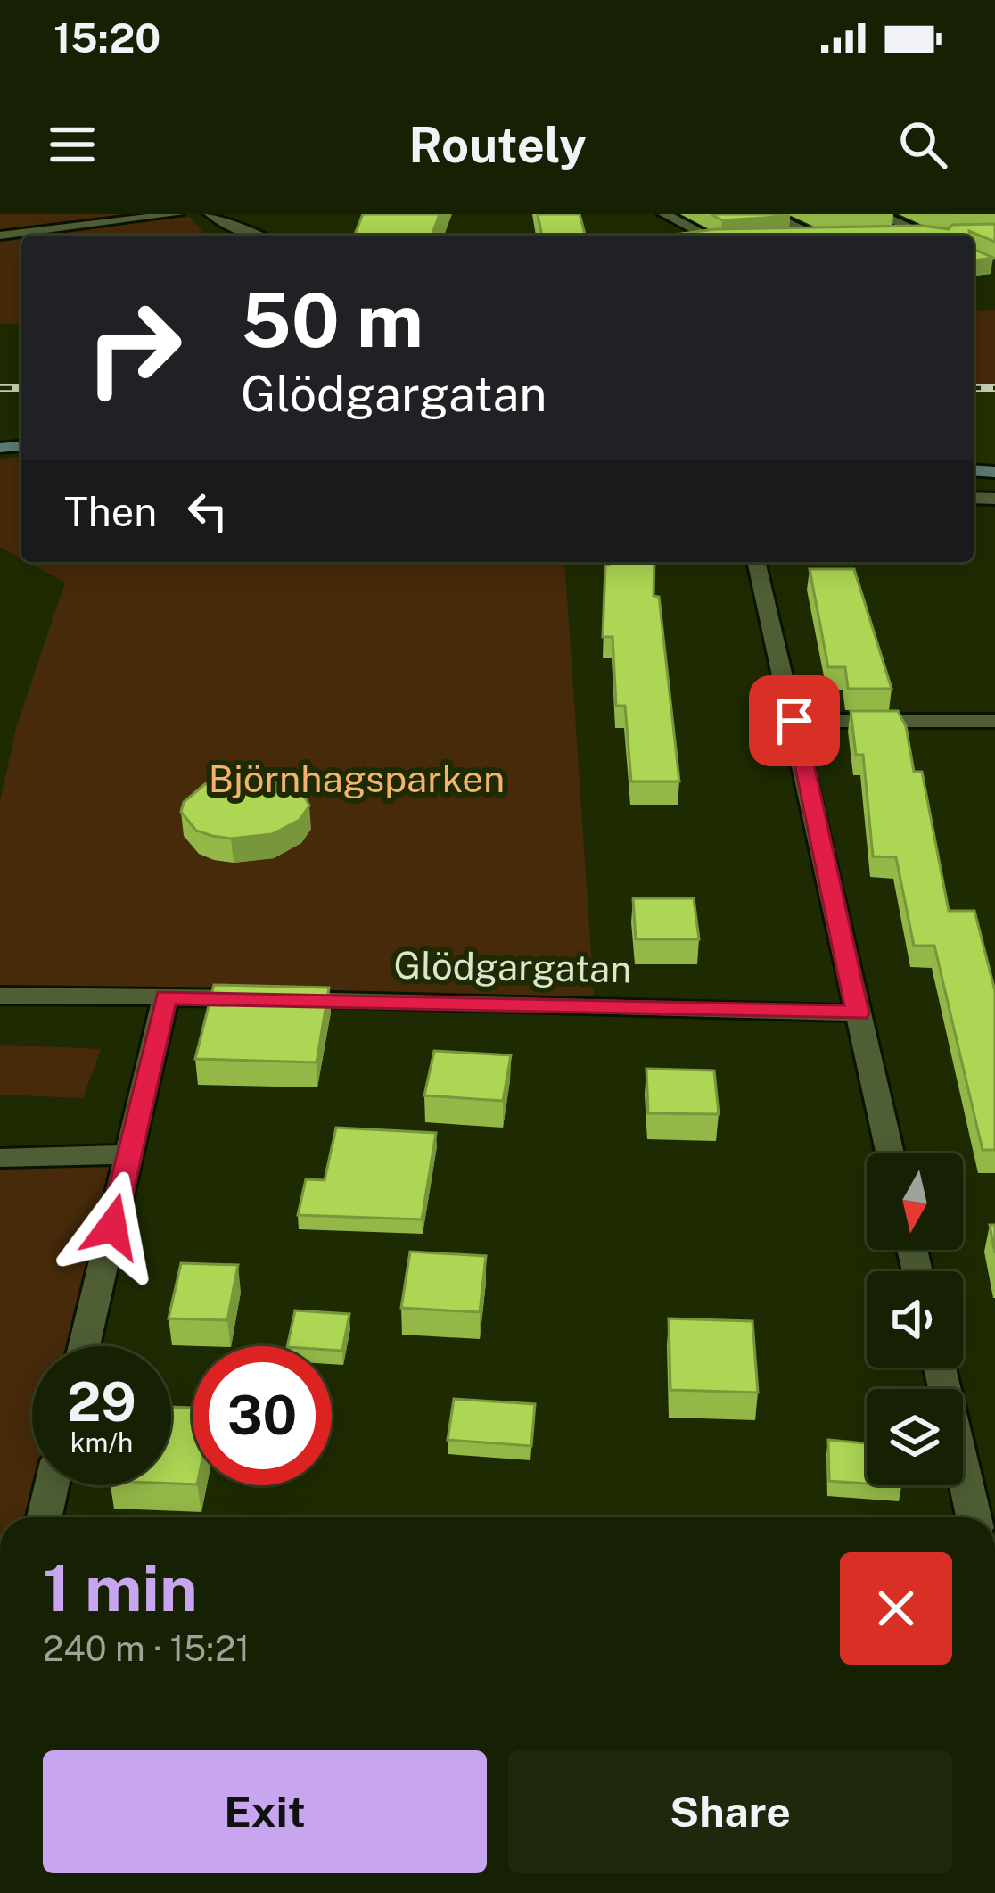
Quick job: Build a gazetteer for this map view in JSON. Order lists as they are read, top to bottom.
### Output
{
  "streets": {
    "street": ["Glödgargatan"]
  },
  "parks": ["Björnhagsparken"],
  "north": "bottom",
  "page": {
    "status": "15:20",
    "header": "Routely",
    "turn": ["50 m", "Glödgargatan"],
    "then": "Then",
    "speed": "29 km/h",
    "limit": "30",
    "heading": ["1 min", "240 m · 15:21"],
    "buttons": ["Exit", "Share"]
  }
}
